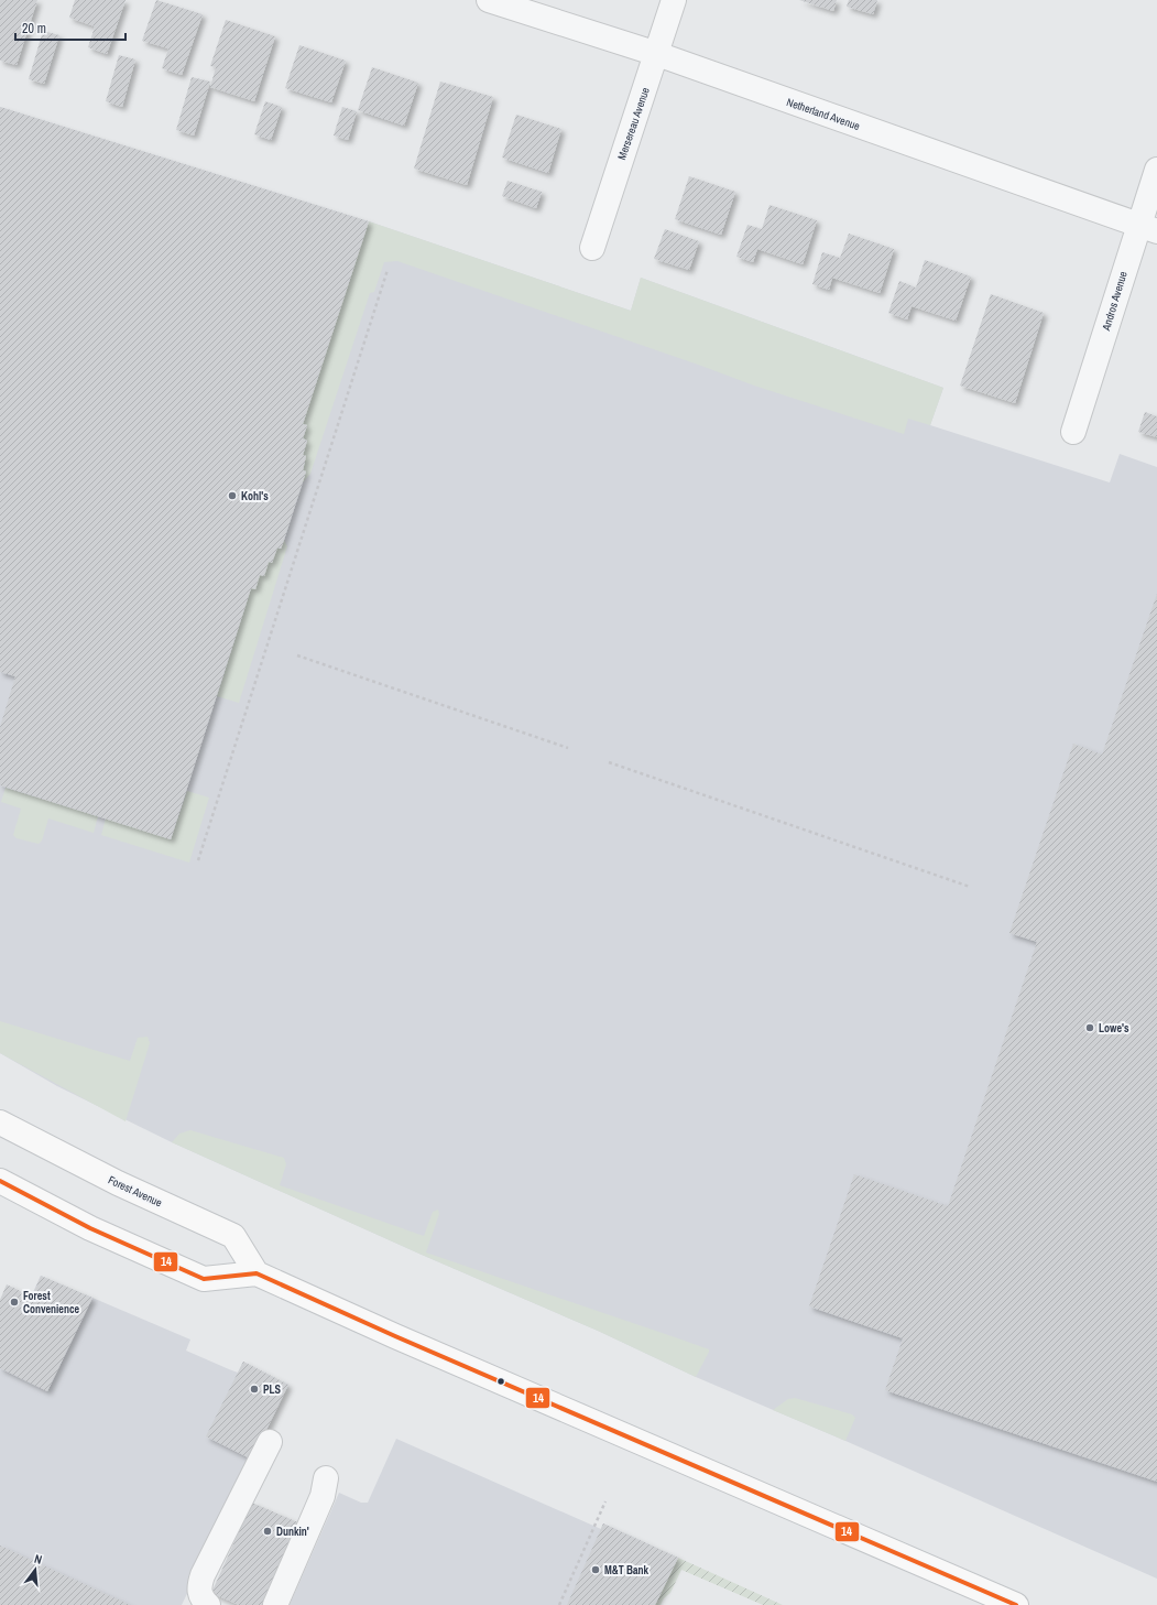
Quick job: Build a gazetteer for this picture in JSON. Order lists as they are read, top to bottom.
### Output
{
  "streets": {
    "main road": ["Forest Avenue"],
    "street": ["Netherland Avenue", "Mersereau Avenue", "Andros Avenue"]
  },
  "crossings": [
    ["Netherland Avenue", "Mersereau Avenue"],
    ["Netherland Avenue", "Andros Avenue"]
  ],
  "places": [
    "Kohl's",
    "Lowe's",
    "Forest Convenience",
    "PLS",
    "Dunkin'",
    "M&T Bank"
  ],
  "lines": ["transit line 14"],
  "scale_bar": "20 m",
  "north": "top"
}
